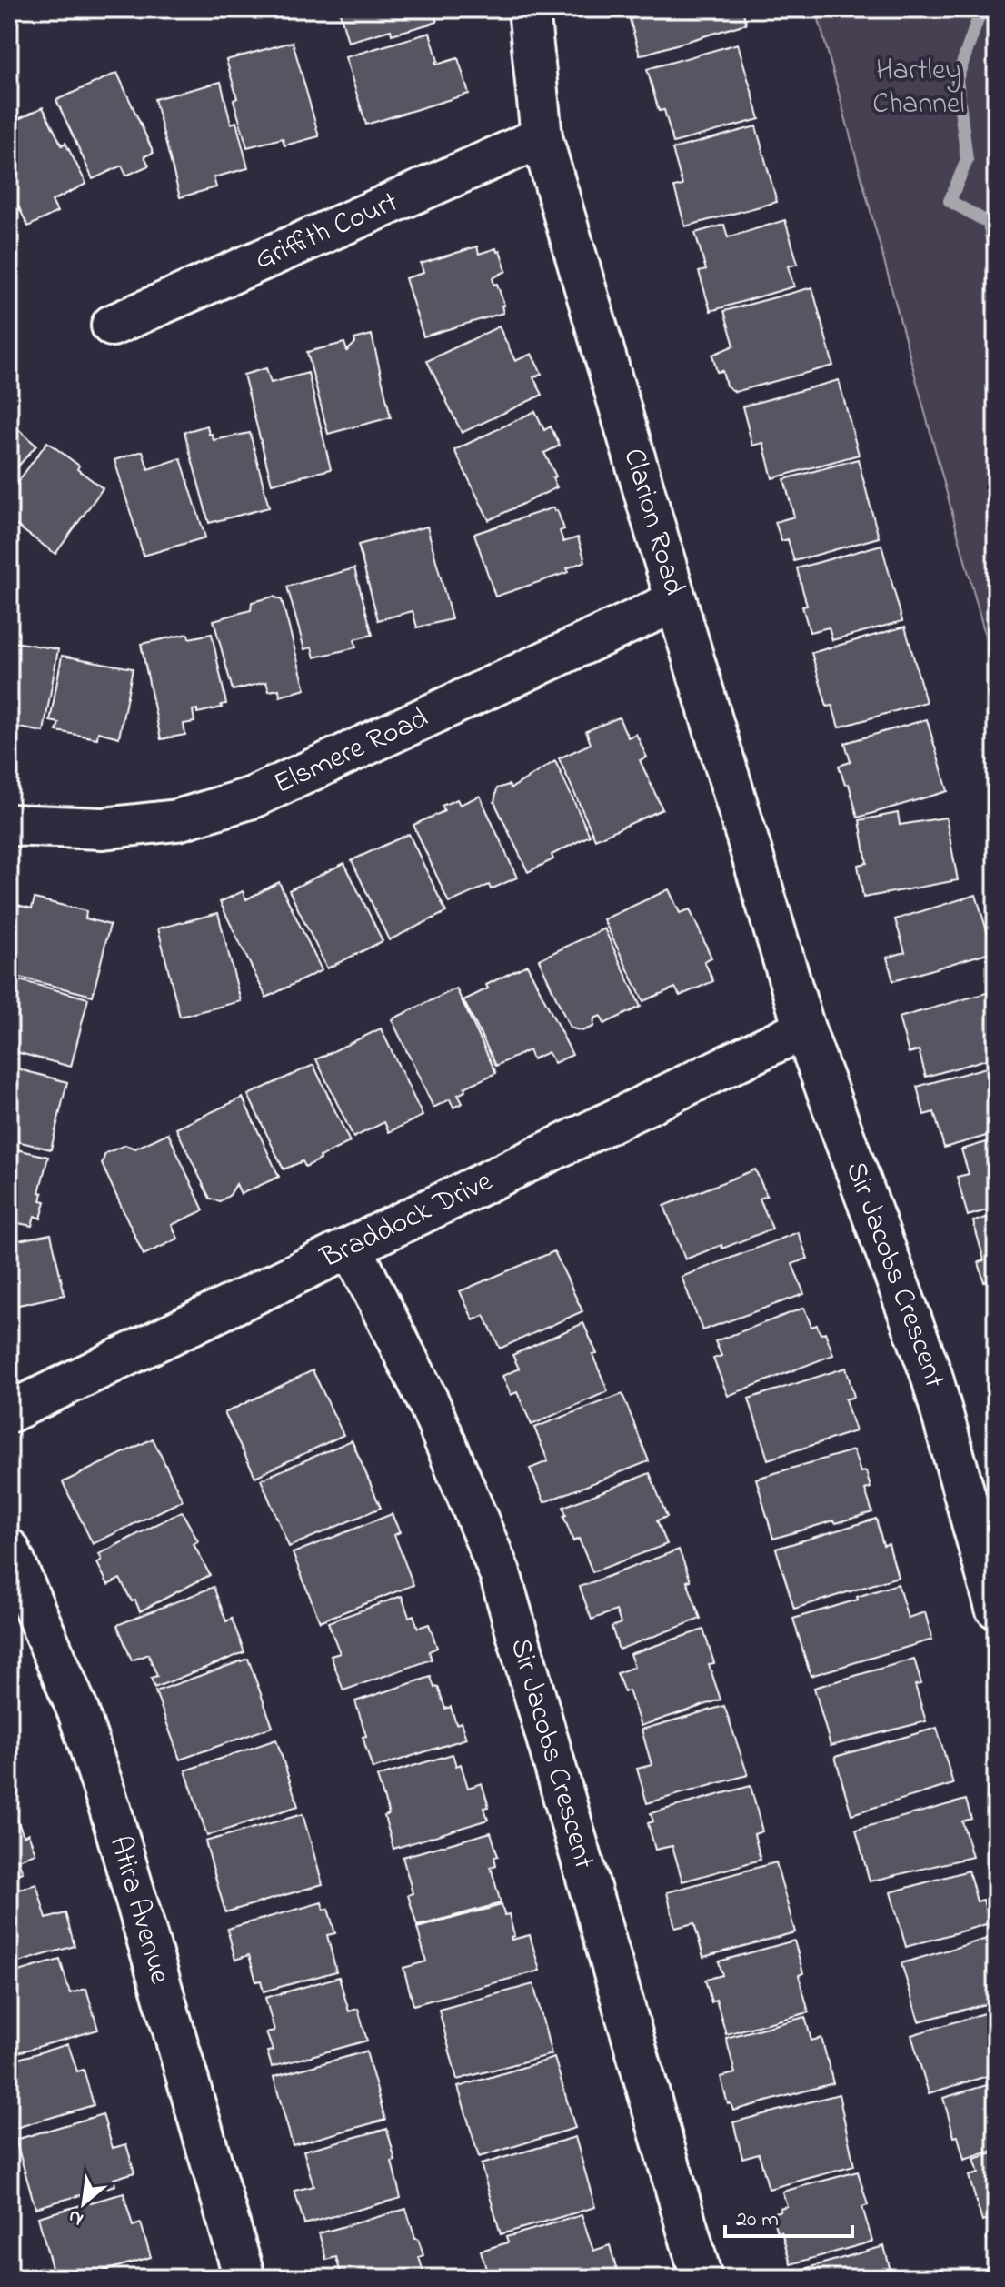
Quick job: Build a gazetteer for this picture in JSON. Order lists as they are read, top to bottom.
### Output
{
  "streets": {
    "street": [
      "Griffith Court",
      "Clarion Road",
      "Elsmere Road",
      "Braddock Drive",
      "Sir Jacobs Crescent",
      "Atira Avenue"
    ]
  },
  "crossings": [
    ["Griffith Court", "Clarion Road"],
    ["Clarion Road", "Elsmere Road"],
    ["Clarion Road", "Braddock Drive"],
    ["Clarion Road", "Sir Jacobs Crescent"],
    ["Braddock Drive", "Sir Jacobs Crescent"]
  ],
  "parks": ["Hartley Channel"],
  "scale_bar": "20 m",
  "north": "bottom left"
}
